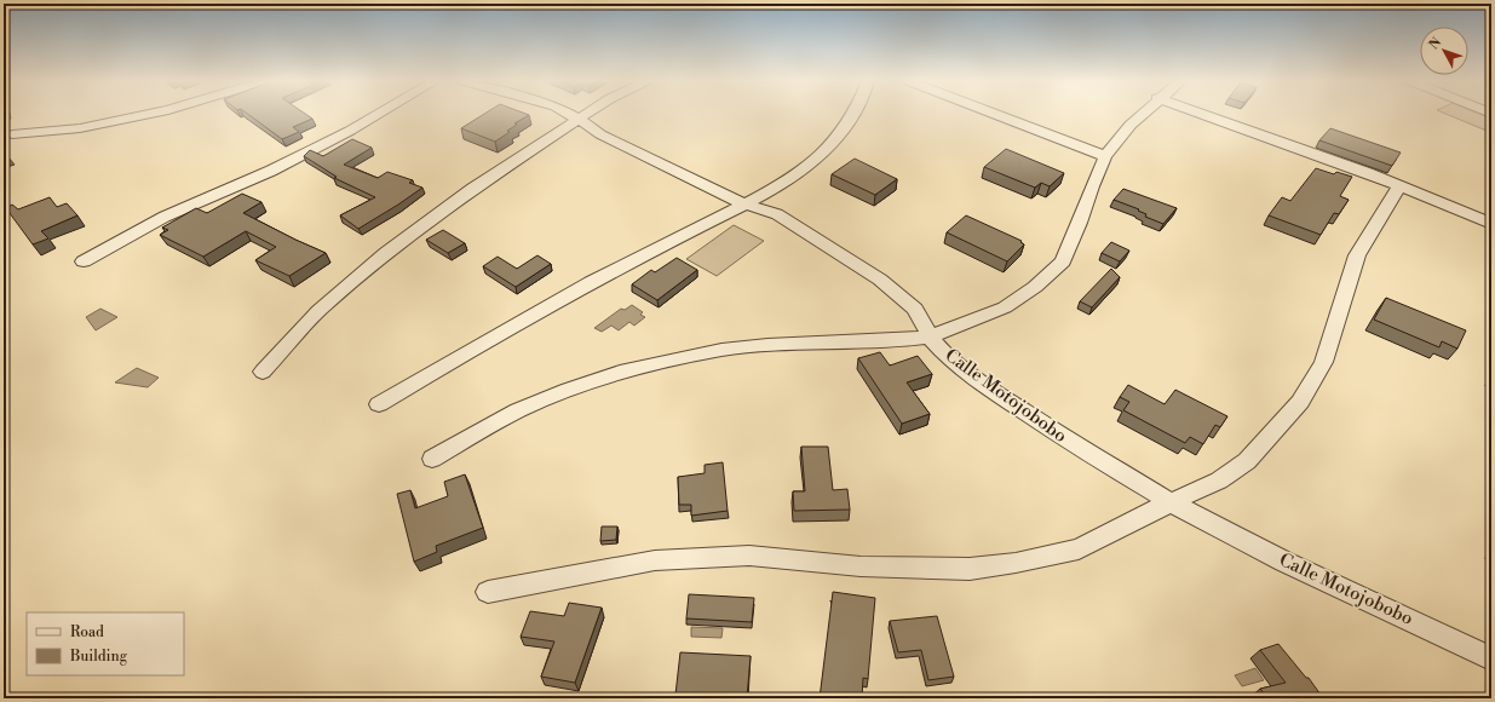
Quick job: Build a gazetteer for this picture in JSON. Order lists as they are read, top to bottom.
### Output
{
  "streets": {
    "street": ["Calle Motojobobo"]
  },
  "legend": ["Road", "Building"],
  "north": "top left"
}
